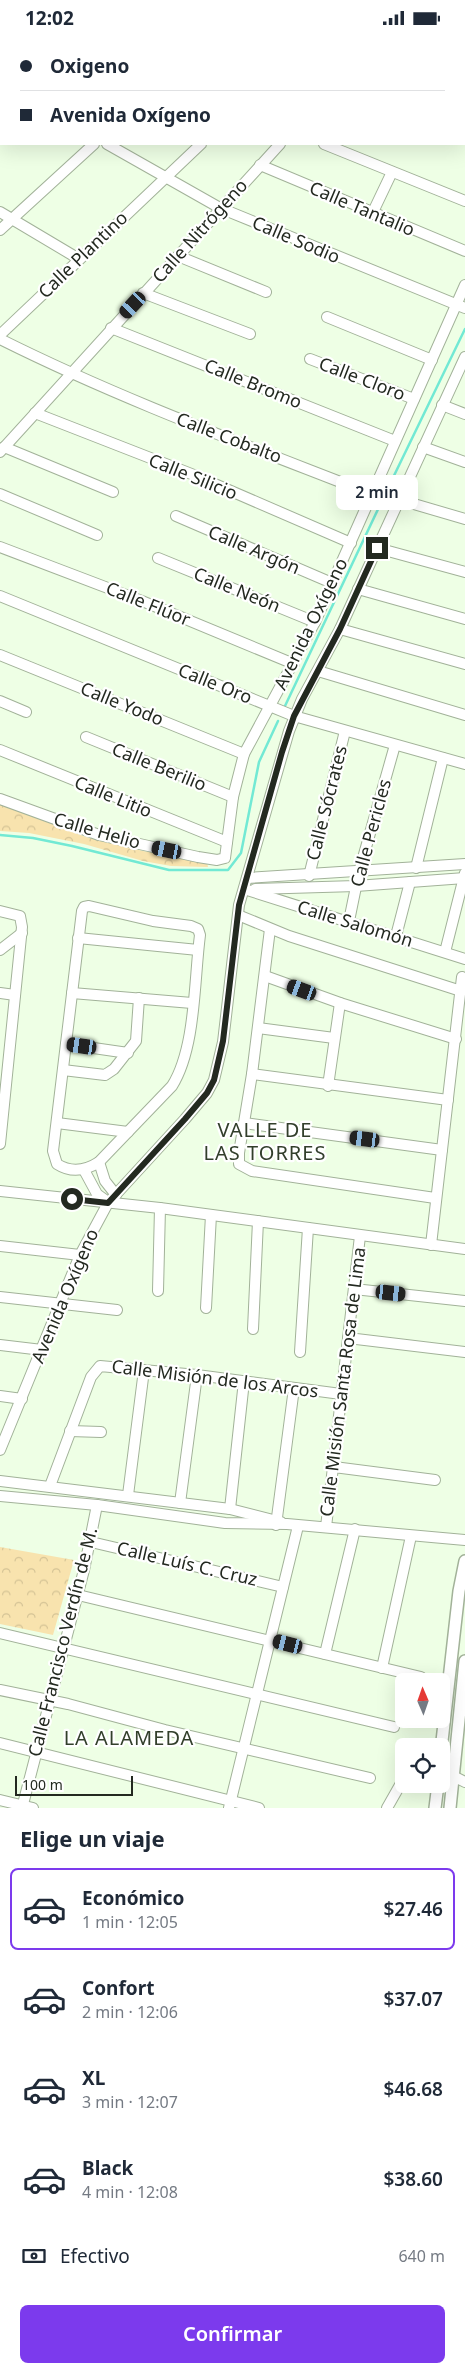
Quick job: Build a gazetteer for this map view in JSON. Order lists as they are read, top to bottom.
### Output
{
  "streets": {
    "street": [
      "Calle Tantalio",
      "Calle Nitrógeno",
      "Calle Sodio",
      "Calle Plantino",
      "Calle Cloro",
      "Calle Bromo",
      "Calle Cobalto",
      "Calle Silicio",
      "Calle Argón",
      "Calle Neón",
      "Calle Flúor",
      "Avenida Oxígeno",
      "Calle Oro",
      "Calle Yodo",
      "Calle Berilio",
      "Calle Litio",
      "Calle Sócrates",
      "Calle Helio",
      "Calle Pericles",
      "Calle Salomón",
      "Calle Misión de los Arcos",
      "Calle Misión Santa Rosa de Lima",
      "Calle Luís C. Cruz",
      "Calle Francisco Verdín de M."
    ]
  },
  "crossings": [
    ["Calle Tantalio", "Calle Nitrógeno"],
    ["Calle Nitrógeno", "Calle Sodio"],
    ["Calle Nitrógeno", "Calle Bromo"],
    ["Calle Nitrógeno", "Calle Cobalto"],
    ["Calle Nitrógeno", "Calle Silicio"],
    ["Calle Sodio", "Calle Plantino"],
    ["Calle Sodio", "Avenida Oxígeno"],
    ["Calle Cloro", "Avenida Oxígeno"],
    ["Calle Bromo", "Avenida Oxígeno"],
    ["Calle Cobalto", "Avenida Oxígeno"],
    ["Calle Silicio", "Avenida Oxígeno"],
    ["Calle Argón", "Avenida Oxígeno"],
    ["Calle Neón", "Avenida Oxígeno"],
    ["Calle Flúor", "Avenida Oxígeno"],
    ["Avenida Oxígeno", "Calle Oro"],
    ["Avenida Oxígeno", "Calle Yodo"],
    ["Avenida Oxígeno", "Calle Berilio"],
    ["Avenida Oxígeno", "Calle Litio"],
    ["Avenida Oxígeno", "Calle Helio"],
    ["Avenida Oxígeno", "Calle Salomón"],
    ["Calle Oro", "Calle Sócrates"],
    ["Calle Oro", "Calle Pericles"],
    ["Calle Pericles", "Calle Salomón"],
    ["Calle Misión de los Arcos", "Calle Misión Santa Rosa de Lima"],
    ["Calle Luís C. Cruz", "Calle Francisco Verdín de M."]
  ],
  "districts": ["VALLE DE LAS TORRES", "LA ALAMEDA"],
  "scale_bar": "100 m",
  "north": "top",
  "page": {
    "status": "12:02",
    "banner": ["Oxigeno", "Avenida Oxígeno"],
    "bubble": "2 min",
    "scale": "100 m",
    "heading": "Elige un viaje",
    "list": [
      {
        "name": "Económico",
        "note": "1 min · 12:05",
        "value": "$27.46"
      },
      {
        "name": "Confort",
        "note": "2 min · 12:06",
        "value": "$37.07"
      },
      {
        "name": "XL",
        "note": "3 min · 12:07",
        "value": "$46.68"
      },
      {
        "name": "Black",
        "note": "4 min · 12:08",
        "value": "$38.60"
      }
    ],
    "pay": ["Efectivo", "640 m"],
    "buttons": "Confirmar"
  }
}
